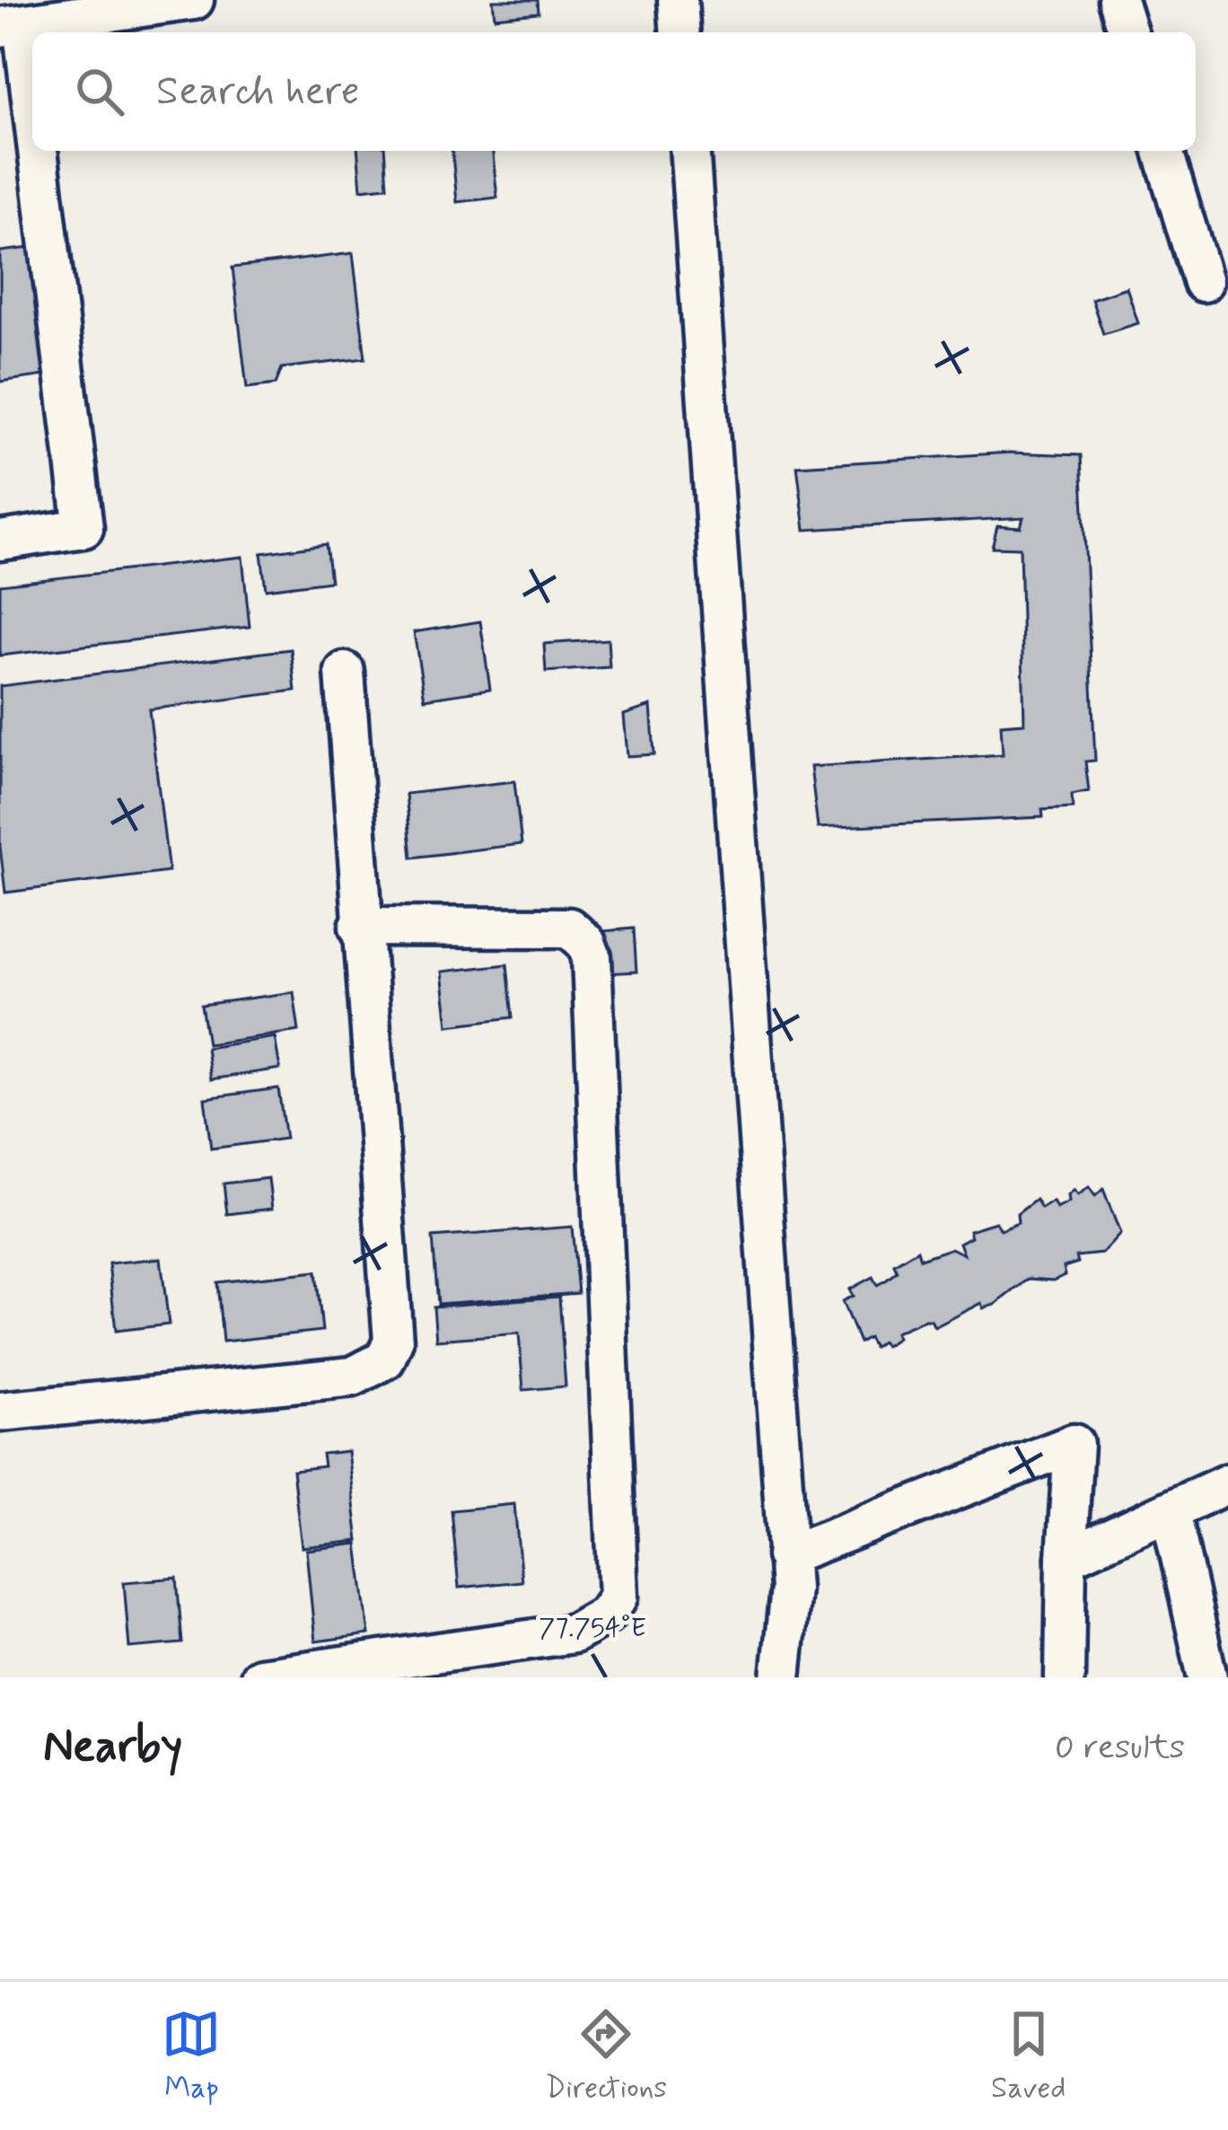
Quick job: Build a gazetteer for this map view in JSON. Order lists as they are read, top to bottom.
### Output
{
  "page": {
    "search": "Search here",
    "heading": ["Nearby", "0 results"],
    "nav": ["Map", "Directions", "Saved"]
  },
  "coordinates": ["77.754°E"]
}
